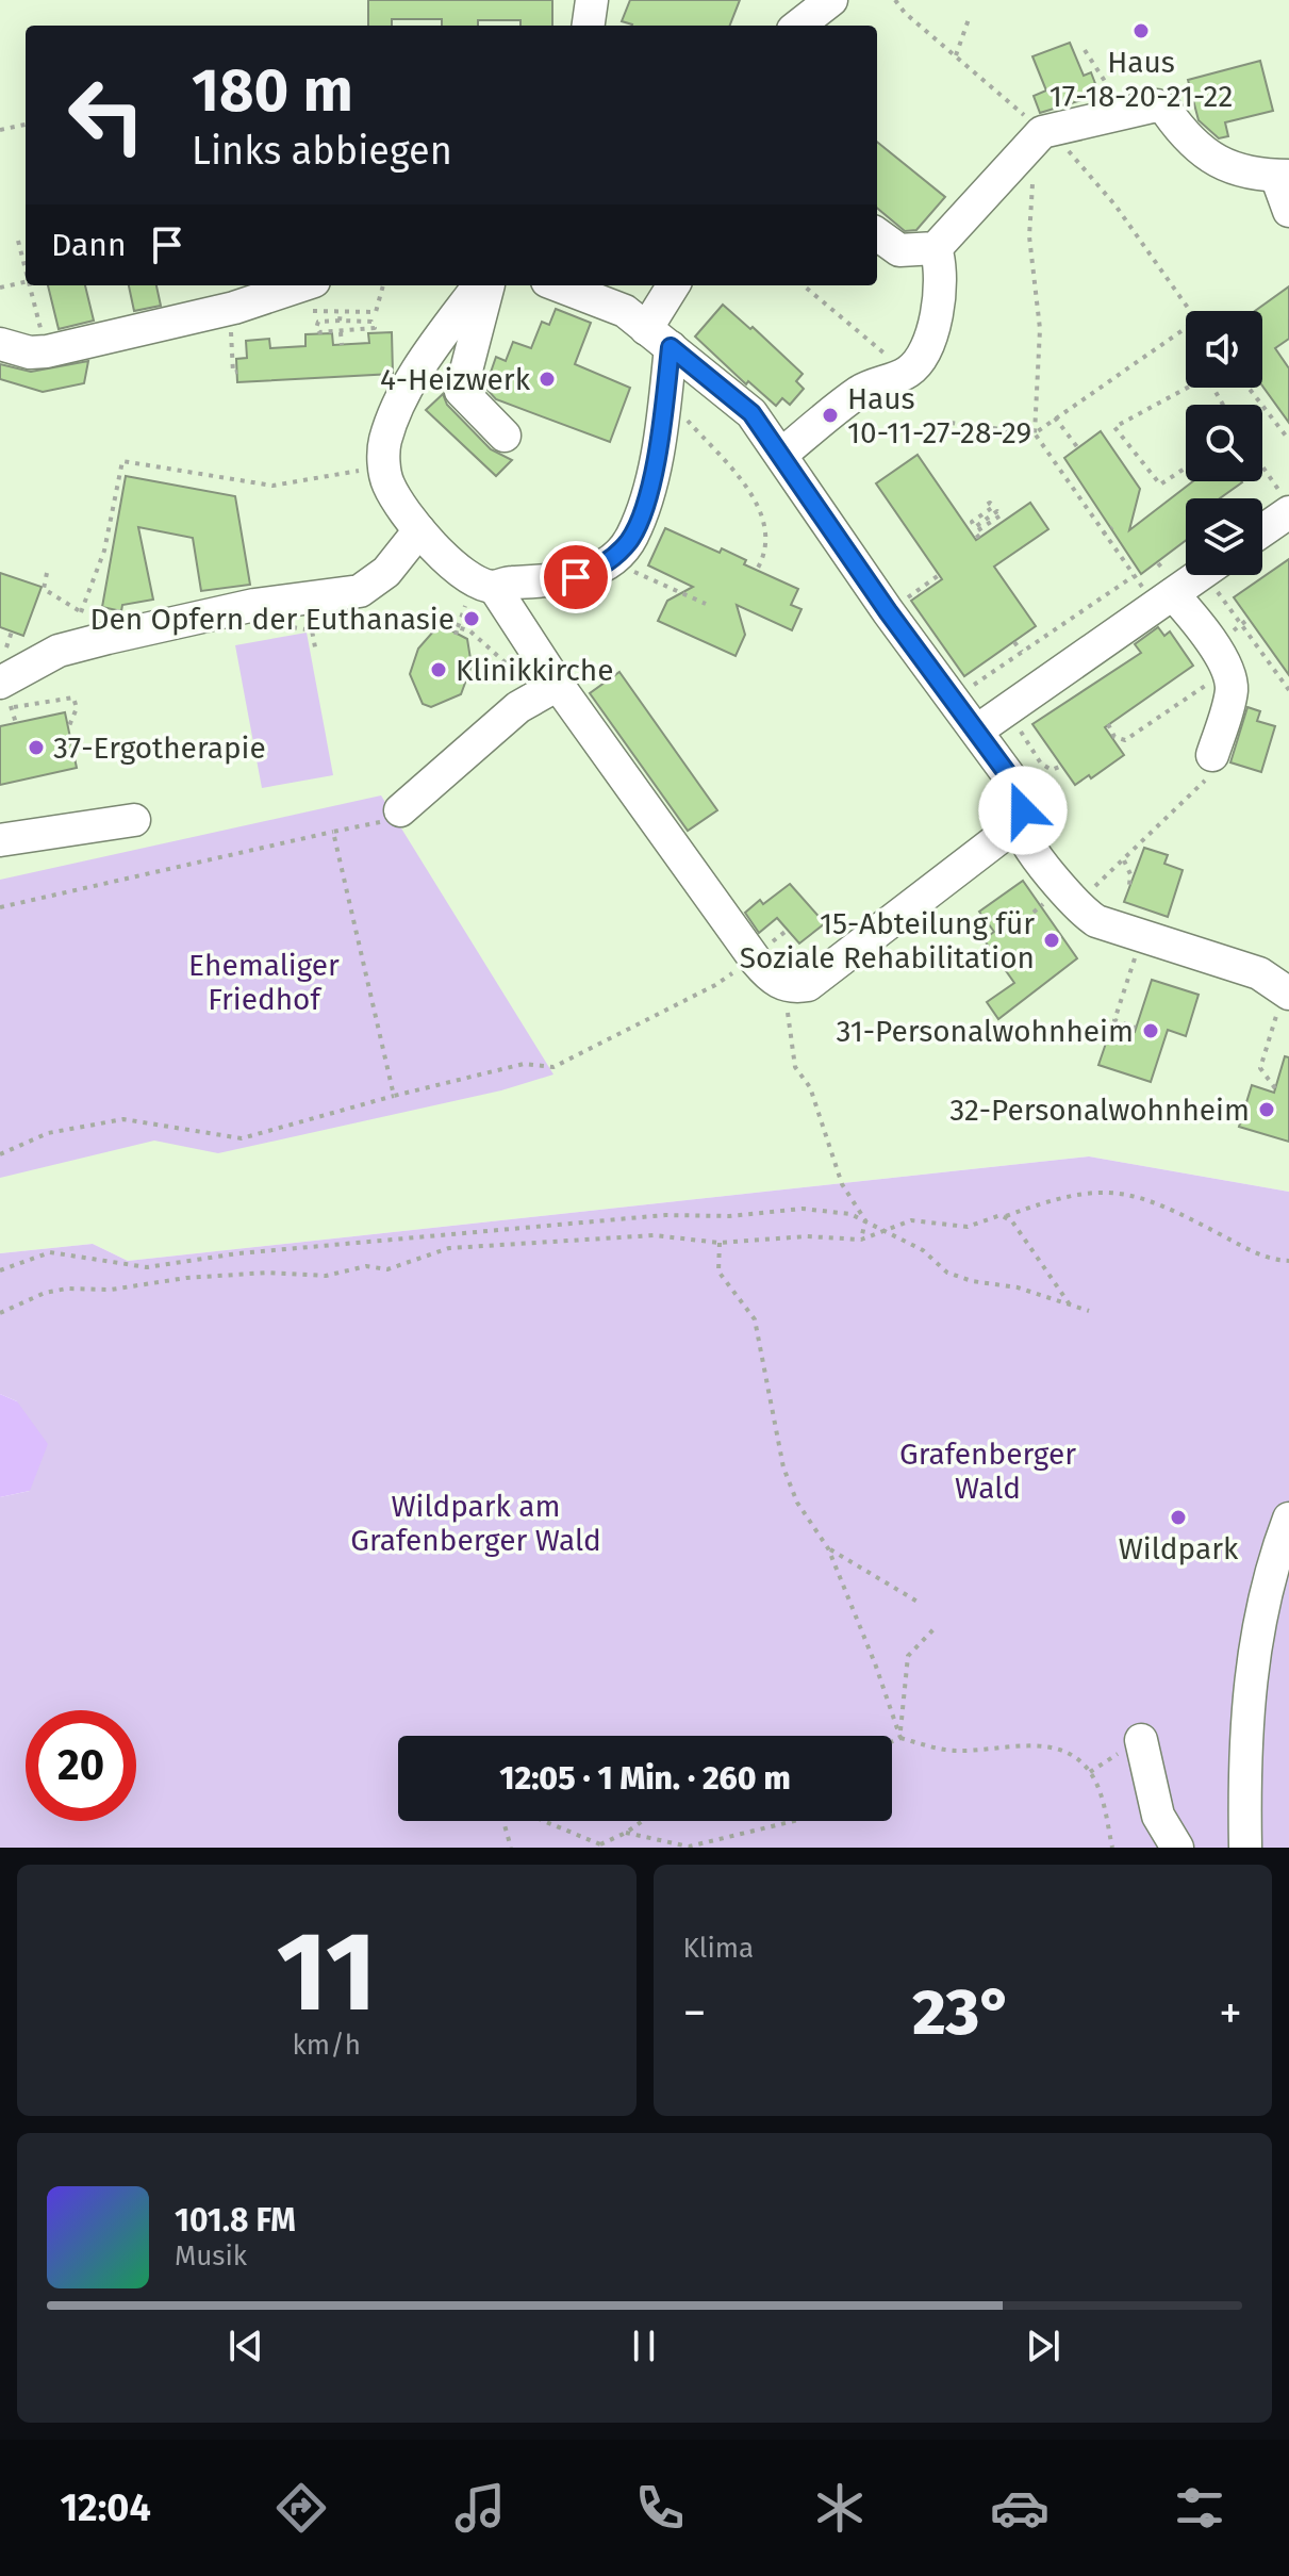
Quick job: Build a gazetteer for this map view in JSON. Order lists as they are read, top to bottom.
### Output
{
  "parks": ["Ehemaliger Friedhof", "Grafenberger Wald", "Wildpark am Grafenberger Wald"],
  "places": [
    "Haus 17-18-20-21-22",
    "4-Heizwerk",
    "Haus 10-11-27-28-29",
    "Den Opfern der Euthanasie",
    "Klinikkirche",
    "37-Ergotherapie",
    "15-Abteilung für Soziale Rehabilitation",
    "31-Personalwohnheim",
    "32-Personalwohnheim",
    "Wildpark"
  ],
  "page": {
    "turn": ["180 m", "Links abbiegen"],
    "then": "Dann",
    "limit": "20",
    "trip": "12:05 · 1 Min. · 260 m",
    "tile": [
      ["11", "km/h"],
      "Klima"
    ],
    "heat": ["−", "23°", "+"],
    "song": ["101.8 FM", "Musik"],
    "tabs": "12:04"
  }
}
